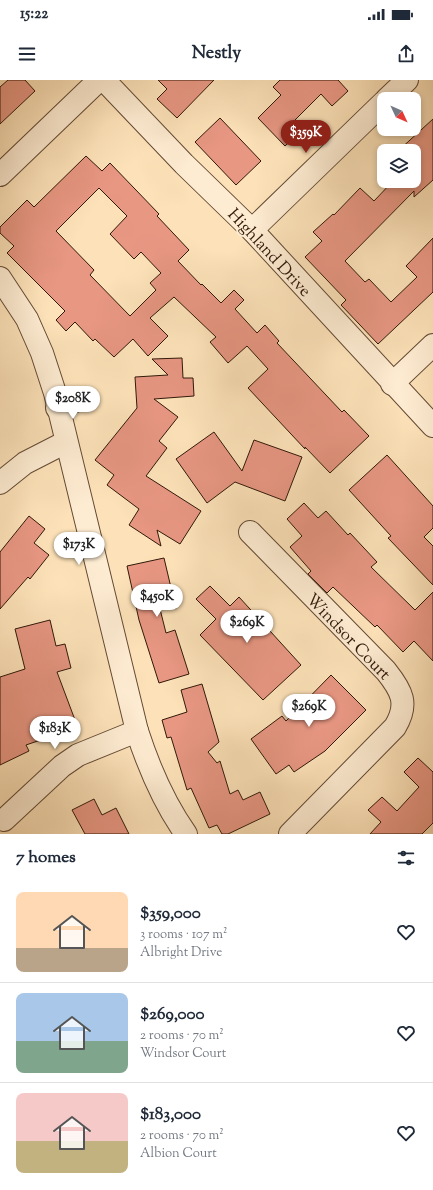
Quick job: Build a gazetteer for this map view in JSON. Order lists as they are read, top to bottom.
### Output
{
  "streets": {
    "street": ["Highland Drive", "Windsor Court"]
  },
  "north": "bottom right",
  "page": {
    "status": "15:22",
    "header": "Nestly",
    "price": [
      "$359K",
      "$208K",
      "$173K",
      "$450K",
      "$269K",
      "$269K",
      "$183K"
    ],
    "heading": "7 homes",
    "list": [
      {
        "name": "$359,000",
        "note": "3 rooms · 107 m² · Albright Drive"
      },
      {
        "name": "$269,000",
        "note": "2 rooms · 70 m² · Windsor Court"
      },
      {
        "name": "$183,000",
        "note": "2 rooms · 70 m² · Albion Court"
      }
    ]
  }
}
